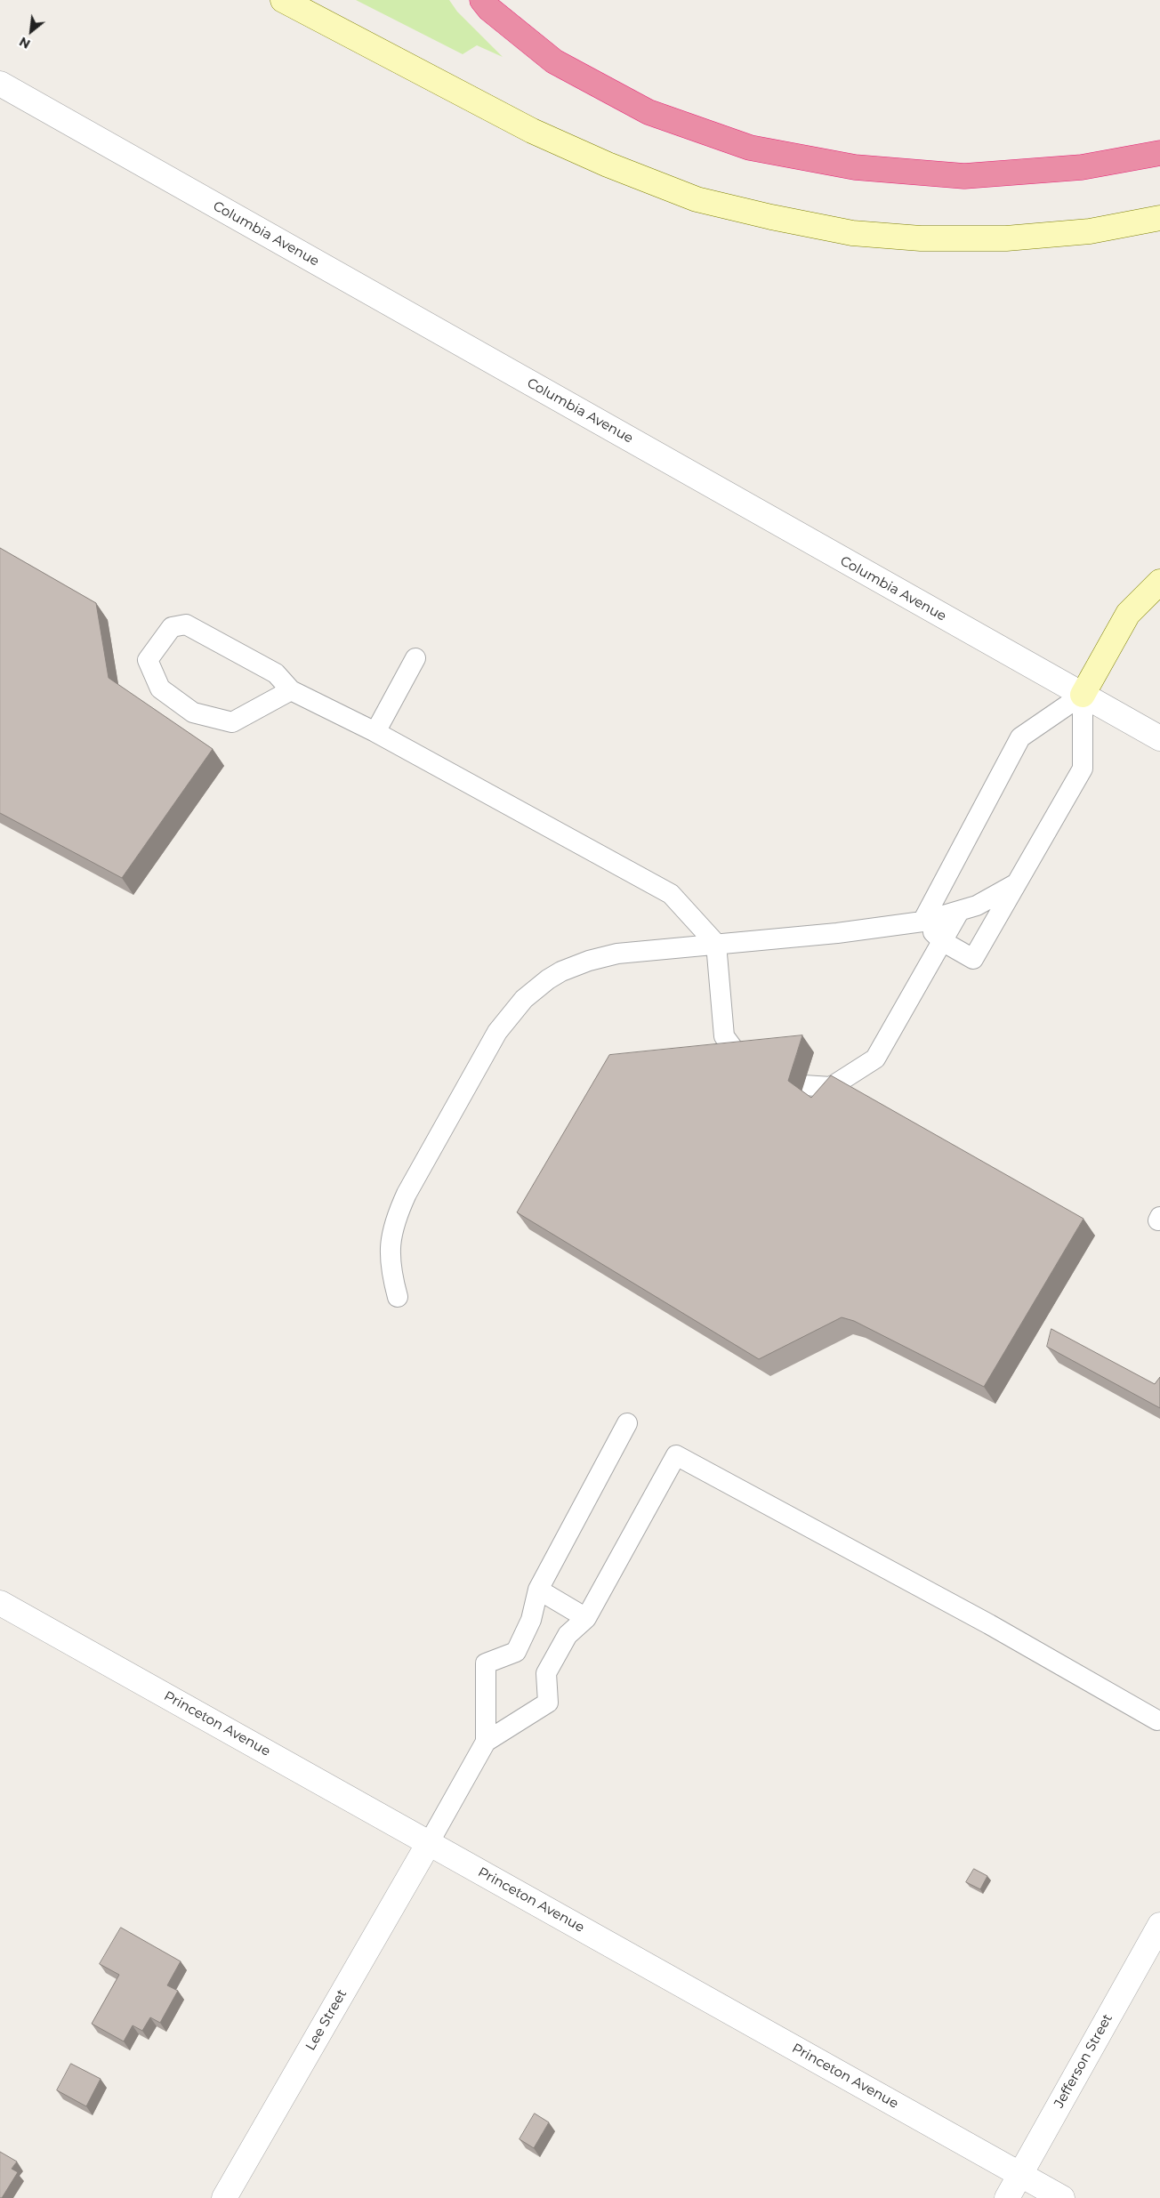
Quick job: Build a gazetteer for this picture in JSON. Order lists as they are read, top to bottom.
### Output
{
  "streets": {
    "street": [
      "Columbia Avenue",
      "Princeton Avenue",
      "Lee Street",
      "Jefferson Street"
    ]
  },
  "crossings": [
    ["Princeton Avenue", "Lee Street"],
    ["Princeton Avenue", "Jefferson Street"]
  ],
  "north": "bottom left"
}
